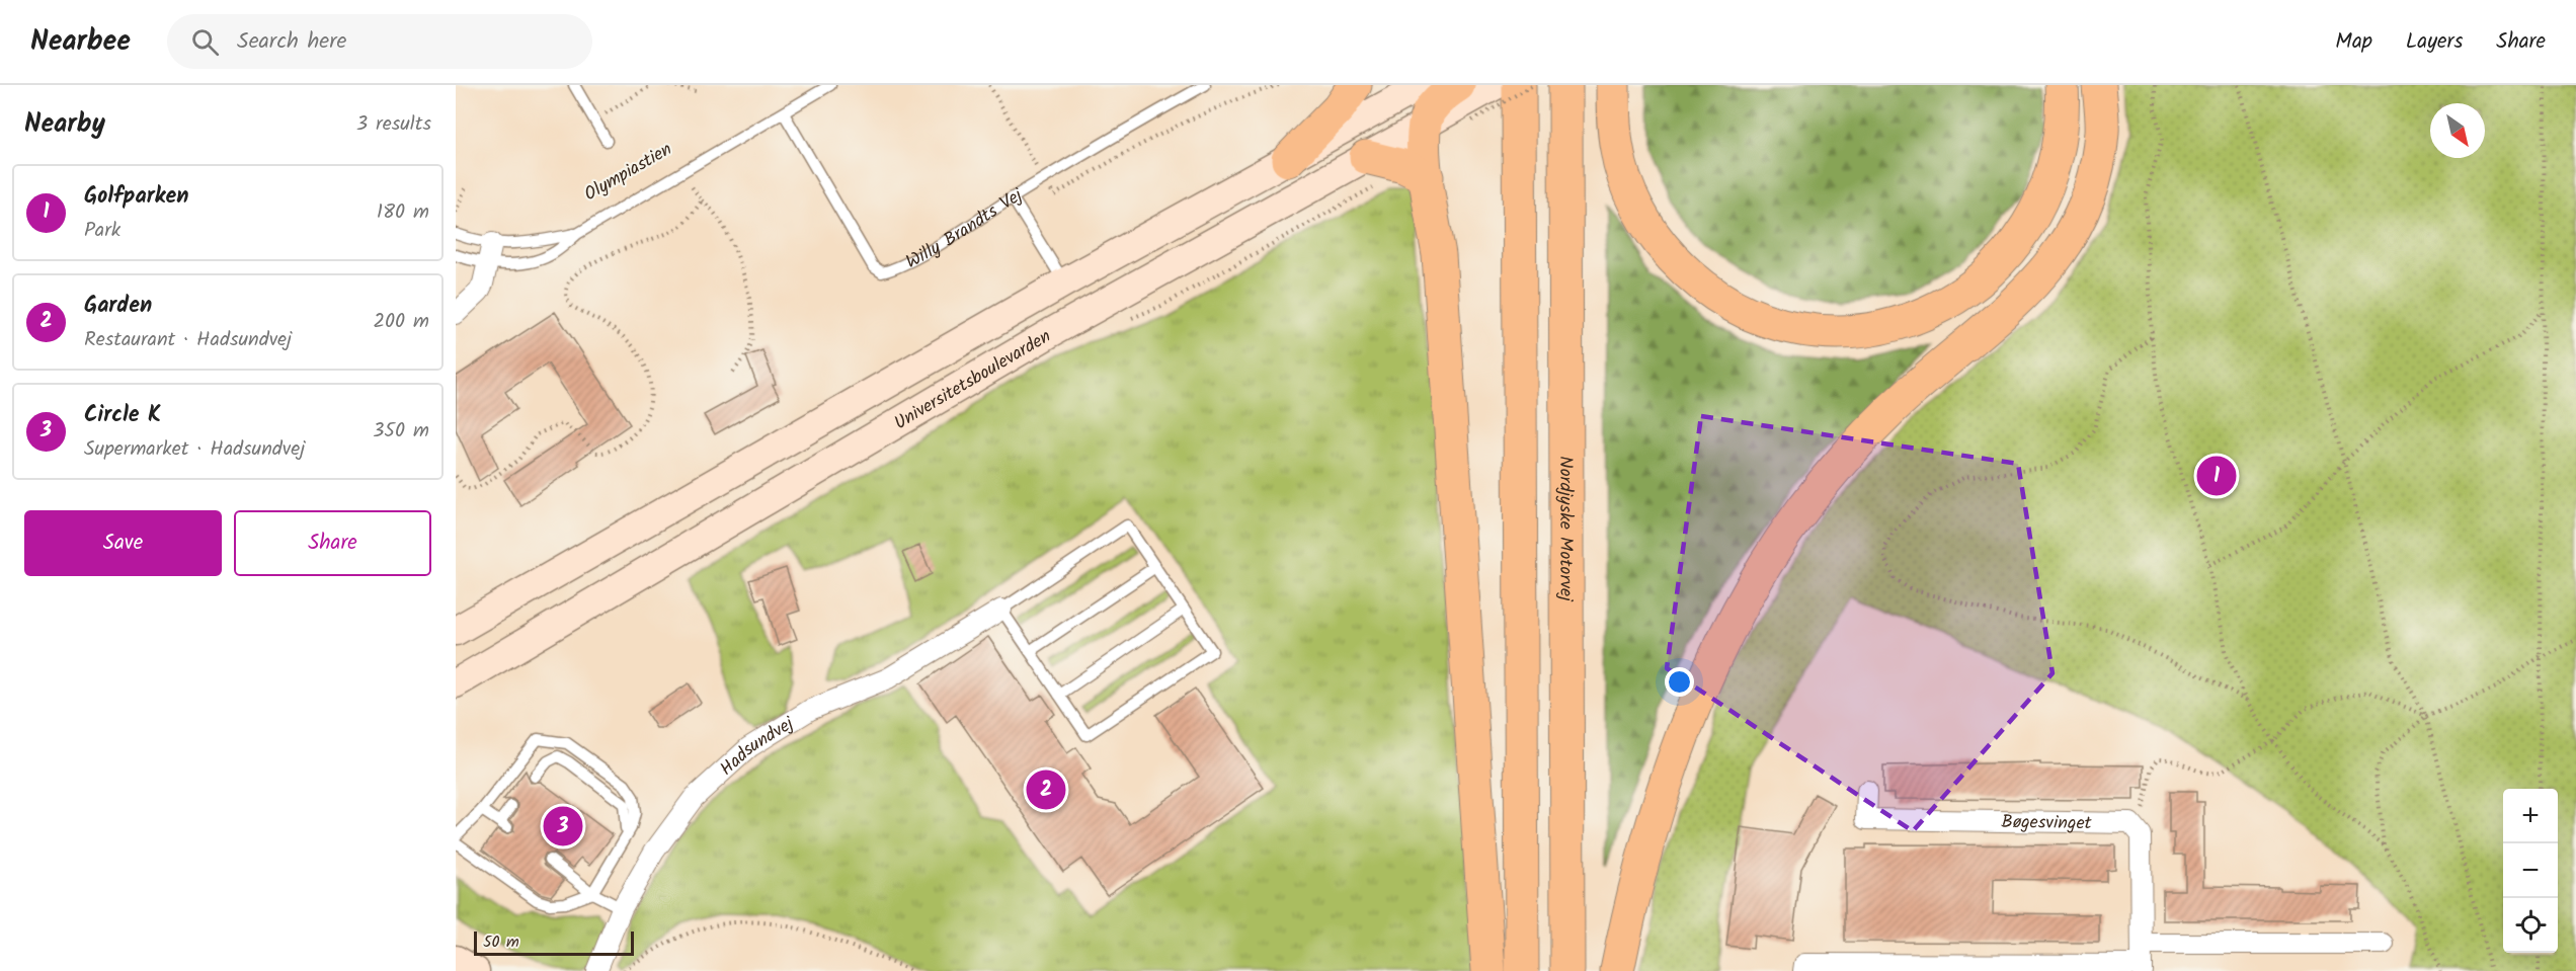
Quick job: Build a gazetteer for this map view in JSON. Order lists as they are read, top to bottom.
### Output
{
  "streets": {
    "highway": ["Nordjyske Motorvej"],
    "main road": ["Universitetsboulevarden"],
    "street": ["Hadsundvej", "Bøgesvinget"],
    "lane": ["Willy Brandts Vej"]
  },
  "scale_bar": "50 m",
  "north": "bottom right",
  "page": {
    "header": "Nearbee",
    "search": "Search here",
    "nav": ["Map", "Layers", "Share"],
    "heading": ["Nearby", "3 results"],
    "list": [
      {
        "mark": "1",
        "name": "Golfparken",
        "note": "Park",
        "value": "180 m"
      },
      {
        "mark": "2",
        "name": "Garden",
        "note": "Restaurant · Hadsundvej",
        "value": "200 m"
      },
      {
        "mark": "3",
        "name": "Circle K",
        "note": "Supermarket · Hadsundvej",
        "value": "350 m"
      }
    ],
    "pins": ["1", "2", "3"],
    "buttons": ["Save", "Share"],
    "map_buttons": ["+", "−"],
    "scale": "50 m"
  }
}
